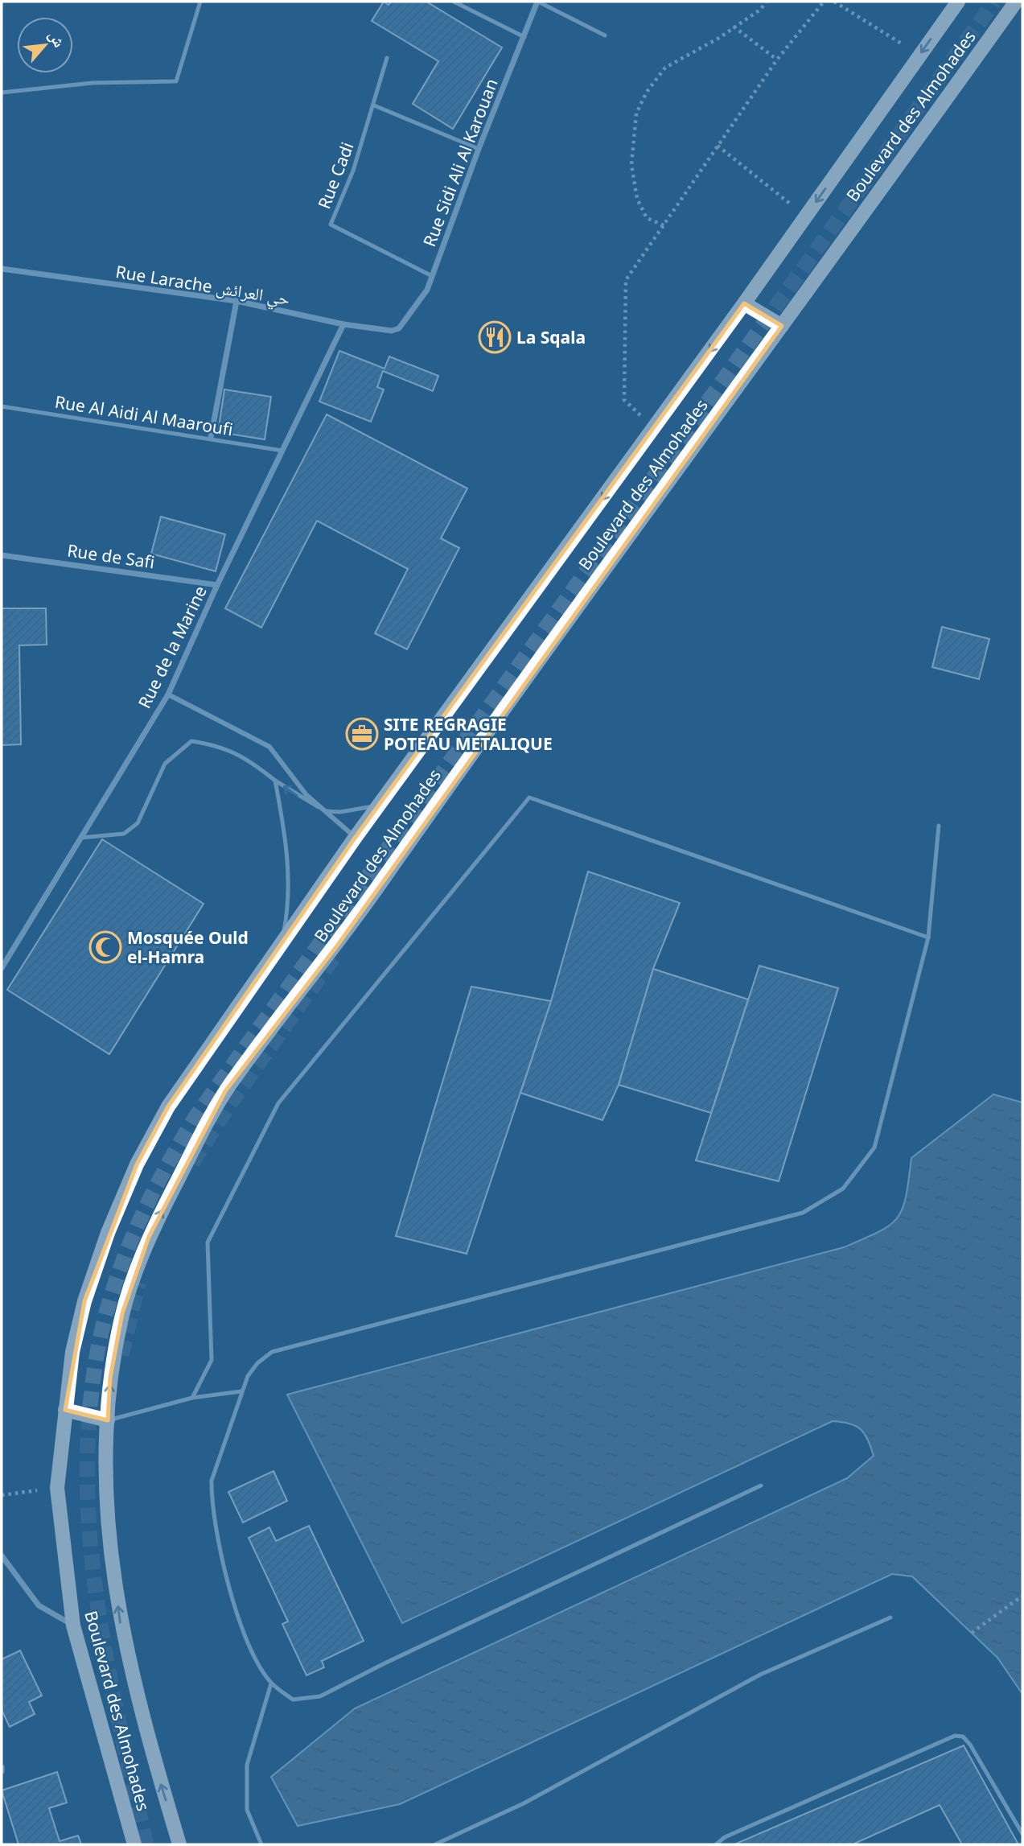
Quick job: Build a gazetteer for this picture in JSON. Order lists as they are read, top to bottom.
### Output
{
  "streets": {
    "main road": ["Boulevard des Almohades"],
    "street": [
      "Rue Sidi Ali Al Karouan",
      "Rue Larache حي العرائش",
      "Rue de Safi",
      "Rue de la Marine"
    ],
    "lane": ["Rue Cadi", "Rue Al Aidi Al Maaroufi"]
  },
  "crossings": [
    ["Rue Sidi Ali Al Karouan", "Rue Cadi"],
    ["Rue Sidi Ali Al Karouan", "Rue Larache حي العرائش"],
    ["Rue Larache حي العرائش", "Rue de la Marine"],
    ["Rue Al Aidi Al Maaroufi", "Rue de la Marine"],
    ["Rue de Safi", "Rue de la Marine"]
  ],
  "places": {
    "restaurant": ["La Sqala"],
    "office": ["SITE REGRAGIE POTEAU METALIQUE"],
    "mosque": ["Mosquée Ould el-Hamra"]
  },
  "north": "top right"
}
